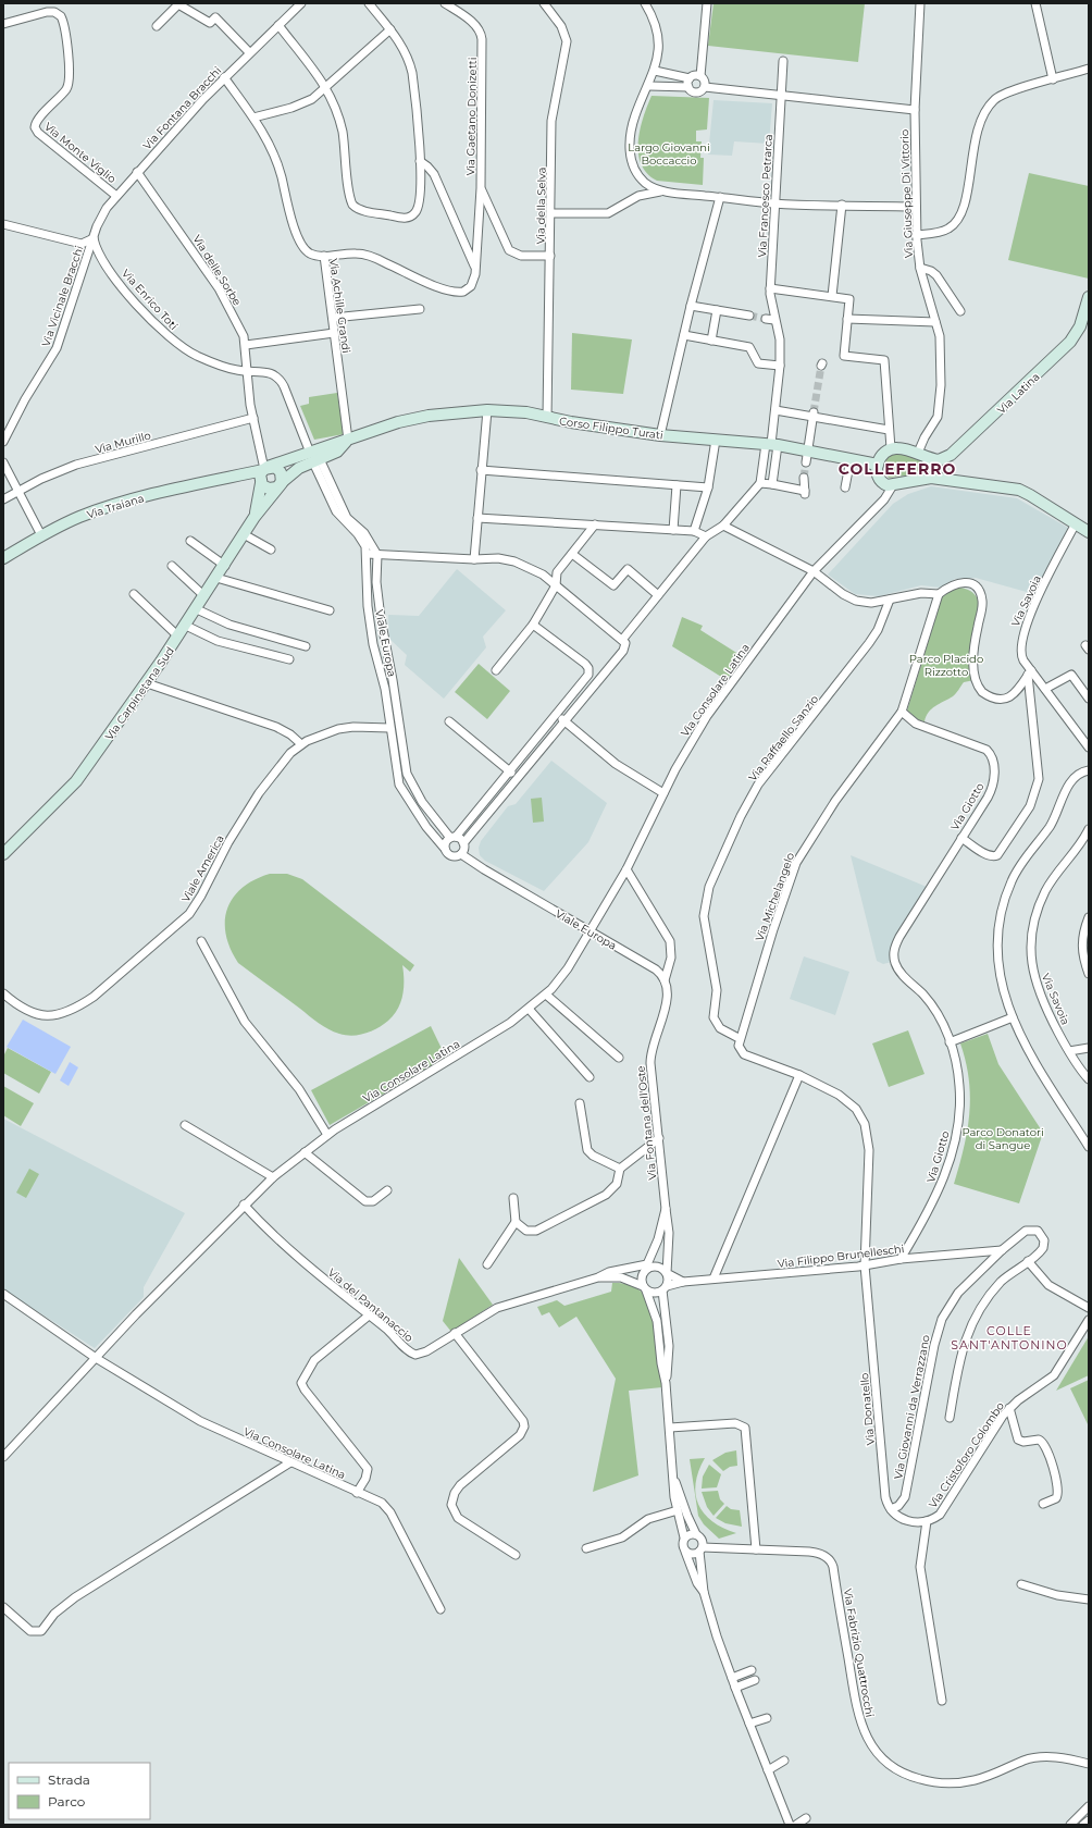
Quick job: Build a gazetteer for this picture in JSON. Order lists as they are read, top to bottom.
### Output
{
  "streets": {
    "main road": [
      "Via Latina",
      "Corso Filippo Turati",
      "Via Traiana",
      "Via Carpinetana Sud"
    ],
    "street": [
      "Via Fontana Bracchi",
      "Via Gaetano Donizetti",
      "Via Monte Viglio",
      "Via Giuseppe Di Vittorio",
      "Via Francesco Petrarca",
      "Via della Selva",
      "Via delle Sorbe",
      "Via Vicinale Bracchi",
      "Via Enrico Toti",
      "Via Achille Grandi",
      "Via Murillo",
      "Via Savoia",
      "Viale Europa",
      "Via Consolare Latina",
      "Via Raffaello Sanzio",
      "Via Giotto",
      "Viale America",
      "Via Michelangelo",
      "Via Fontana dell'Oste",
      "Via Filippo Brunelleschi",
      "Via del Pantanaccio",
      "Via Giovanni da Verrazzano",
      "Via Donatello",
      "Via Cristoforo Colombo",
      "Via Fabrizio Quattrocchi"
    ]
  },
  "crossings": [
    ["Via Fontana Bracchi", "Via Monte Viglio"],
    ["Via Fontana Bracchi", "Via delle Sorbe"],
    ["Via Fontana Bracchi", "Via Vicinale Bracchi"],
    ["Via Fontana Bracchi", "Via Enrico Toti"],
    ["Via Fontana Bracchi", "Via Achille Grandi"],
    ["Via Gaetano Donizetti", "Via della Selva"],
    ["Via Giuseppe Di Vittorio", "Via Latina"],
    ["Via Giuseppe Di Vittorio", "Corso Filippo Turati"],
    ["Via Giuseppe Di Vittorio", "Via Consolare Latina"],
    ["Via Francesco Petrarca", "Corso Filippo Turati"],
    ["Via della Selva", "Corso Filippo Turati"],
    ["Via delle Sorbe", "Via Enrico Toti"],
    ["Via delle Sorbe", "Corso Filippo Turati"],
    ["Via delle Sorbe", "Via Murillo"],
    ["Via delle Sorbe", "Via Traiana"],
    ["Via delle Sorbe", "Via Carpinetana Sud"],
    ["Via Vicinale Bracchi", "Via Enrico Toti"],
    ["Via Enrico Toti", "Corso Filippo Turati"],
    ["Via Enrico Toti", "Viale Europa"],
    ["Via Achille Grandi", "Corso Filippo Turati"],
    ["Via Latina", "Corso Filippo Turati"],
    ["Via Latina", "Via Consolare Latina"],
    ["Corso Filippo Turati", "Via Traiana"],
    ["Corso Filippo Turati", "Viale Europa"],
    ["Corso Filippo Turati", "Via Consolare Latina"],
    ["Corso Filippo Turati", "Via Carpinetana Sud"],
    ["Via Traiana", "Via Carpinetana Sud"],
    ["Viale Europa", "Via Consolare Latina"],
    ["Viale Europa", "Viale America"],
    ["Viale Europa", "Via Fontana dell'Oste"],
    ["Via Consolare Latina", "Via Fontana dell'Oste"],
    ["Via Consolare Latina", "Via del Pantanaccio"],
    ["Via Raffaello Sanzio", "Via Michelangelo"],
    ["Via Raffaello Sanzio", "Via Donatello"],
    ["Via Giotto", "Via Michelangelo"],
    ["Via Giotto", "Via Filippo Brunelleschi"],
    ["Via Michelangelo", "Via Donatello"],
    ["Via Fontana dell'Oste", "Via Filippo Brunelleschi"],
    ["Via Fontana dell'Oste", "Via del Pantanaccio"],
    ["Via Filippo Brunelleschi", "Via del Pantanaccio"],
    ["Via Filippo Brunelleschi", "Via Giovanni da Verrazzano"],
    ["Via Filippo Brunelleschi", "Via Donatello"],
    ["Via Giovanni da Verrazzano", "Via Donatello"]
  ],
  "districts": ["COLLEFERRO", "COLLE SANT'ANTONINO"],
  "parks": ["Largo Giovanni Boccaccio", "Parco Placido Rizzotto", "Parco Donatori di Sangue"],
  "legend": ["Strada", "Parco"]
}
